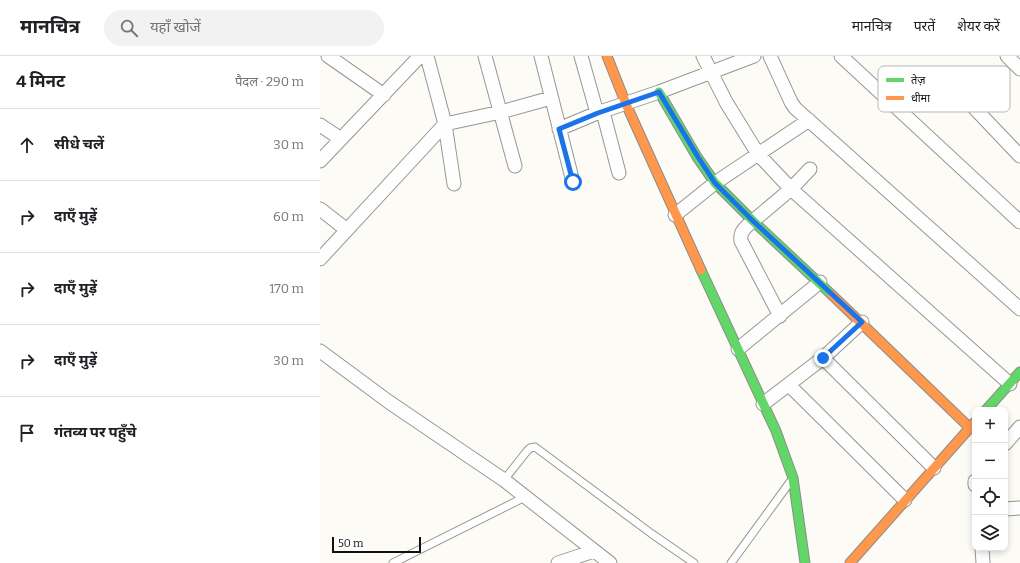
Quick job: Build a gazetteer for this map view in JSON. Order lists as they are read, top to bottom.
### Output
{
  "legend": ["तेज़", "धीमा"],
  "scale_bar": "50 m",
  "page": {
    "header": "मानचित्र",
    "search": "यहाँ खोजें",
    "nav": ["मानचित्र", "परतें", "शेयर करें"],
    "heading": ["4 मिनट", "पैदल · 290 m"],
    "list": [
      ["सीधे चलें", "30 m"],
      ["दाएँ मुड़ें", "60 m"],
      ["दाएँ मुड़ें", "170 m"],
      ["दाएँ मुड़ें", "30 m"],
      "गंतव्य पर पहुँचे"
    ],
    "map_buttons": ["+", "−"],
    "scale": "50 m"
  }
}
